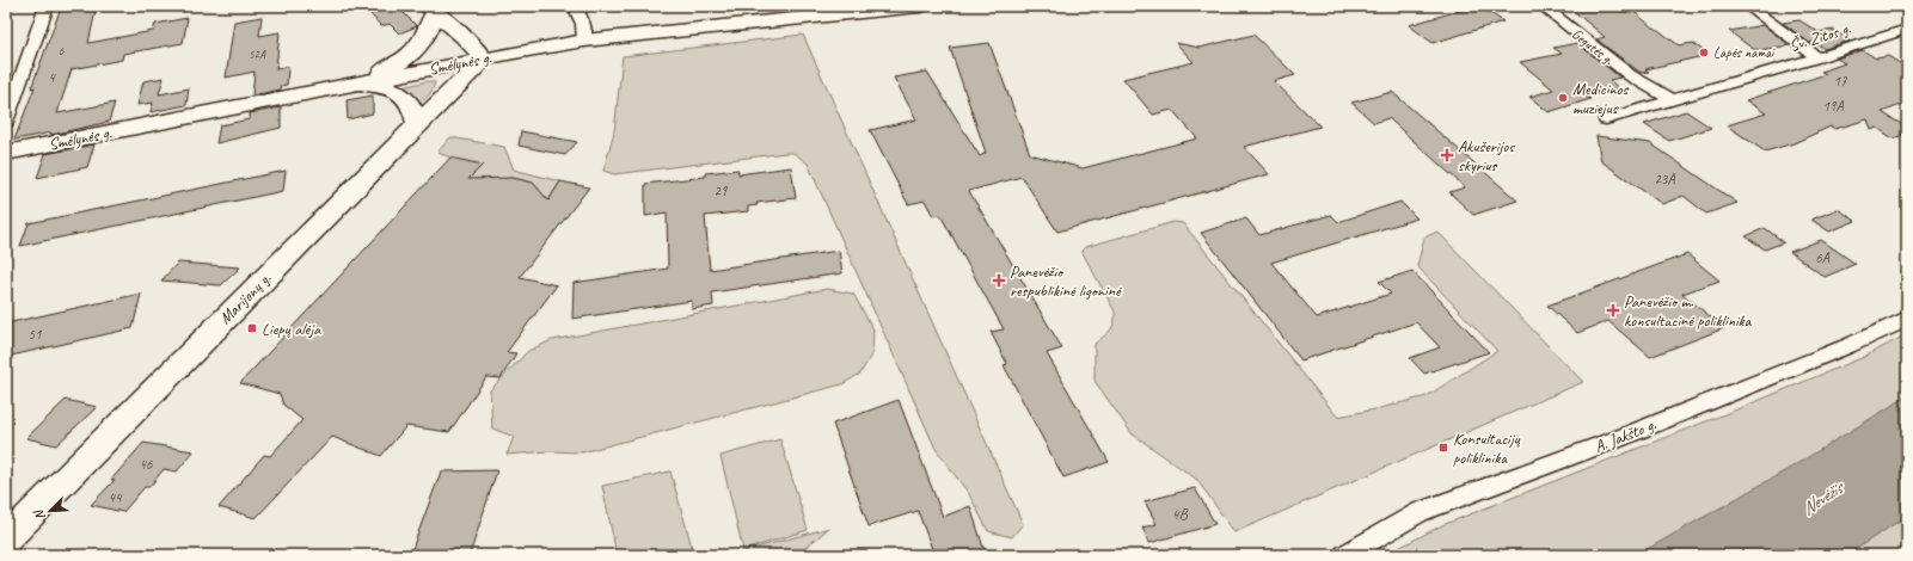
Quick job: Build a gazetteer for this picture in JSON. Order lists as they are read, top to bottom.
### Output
{
  "streets": {
    "highway": ["Smėlynės g."],
    "main road": ["Marijonų g."],
    "street": ["Šv. Zitos g.", "Gegutės g.", "A. Jakšto g."]
  },
  "crossings": [
    ["Šv. Zitos g.", "Gegutės g."],
    ["Smėlynės g.", "Marijonų g."]
  ],
  "water": ["Nevėžis"],
  "places": {
    "other": ["Lapės namai", "Medicinos muziejus"],
    "health": ["Akušerijos skyrius", "Panevėžio respublikinė ligoninė", "Panevėžio m. konsultacinė poliklinika"],
    "transit": ["Liepų alėja", "Konsultacijų poliklinika"]
  },
  "house_numbers": [
    "6",
    "52A",
    "4",
    "17",
    "19A",
    "23A",
    "29",
    "6A",
    "51",
    "46",
    "44",
    "4B"
  ],
  "north": "bottom left"
}
